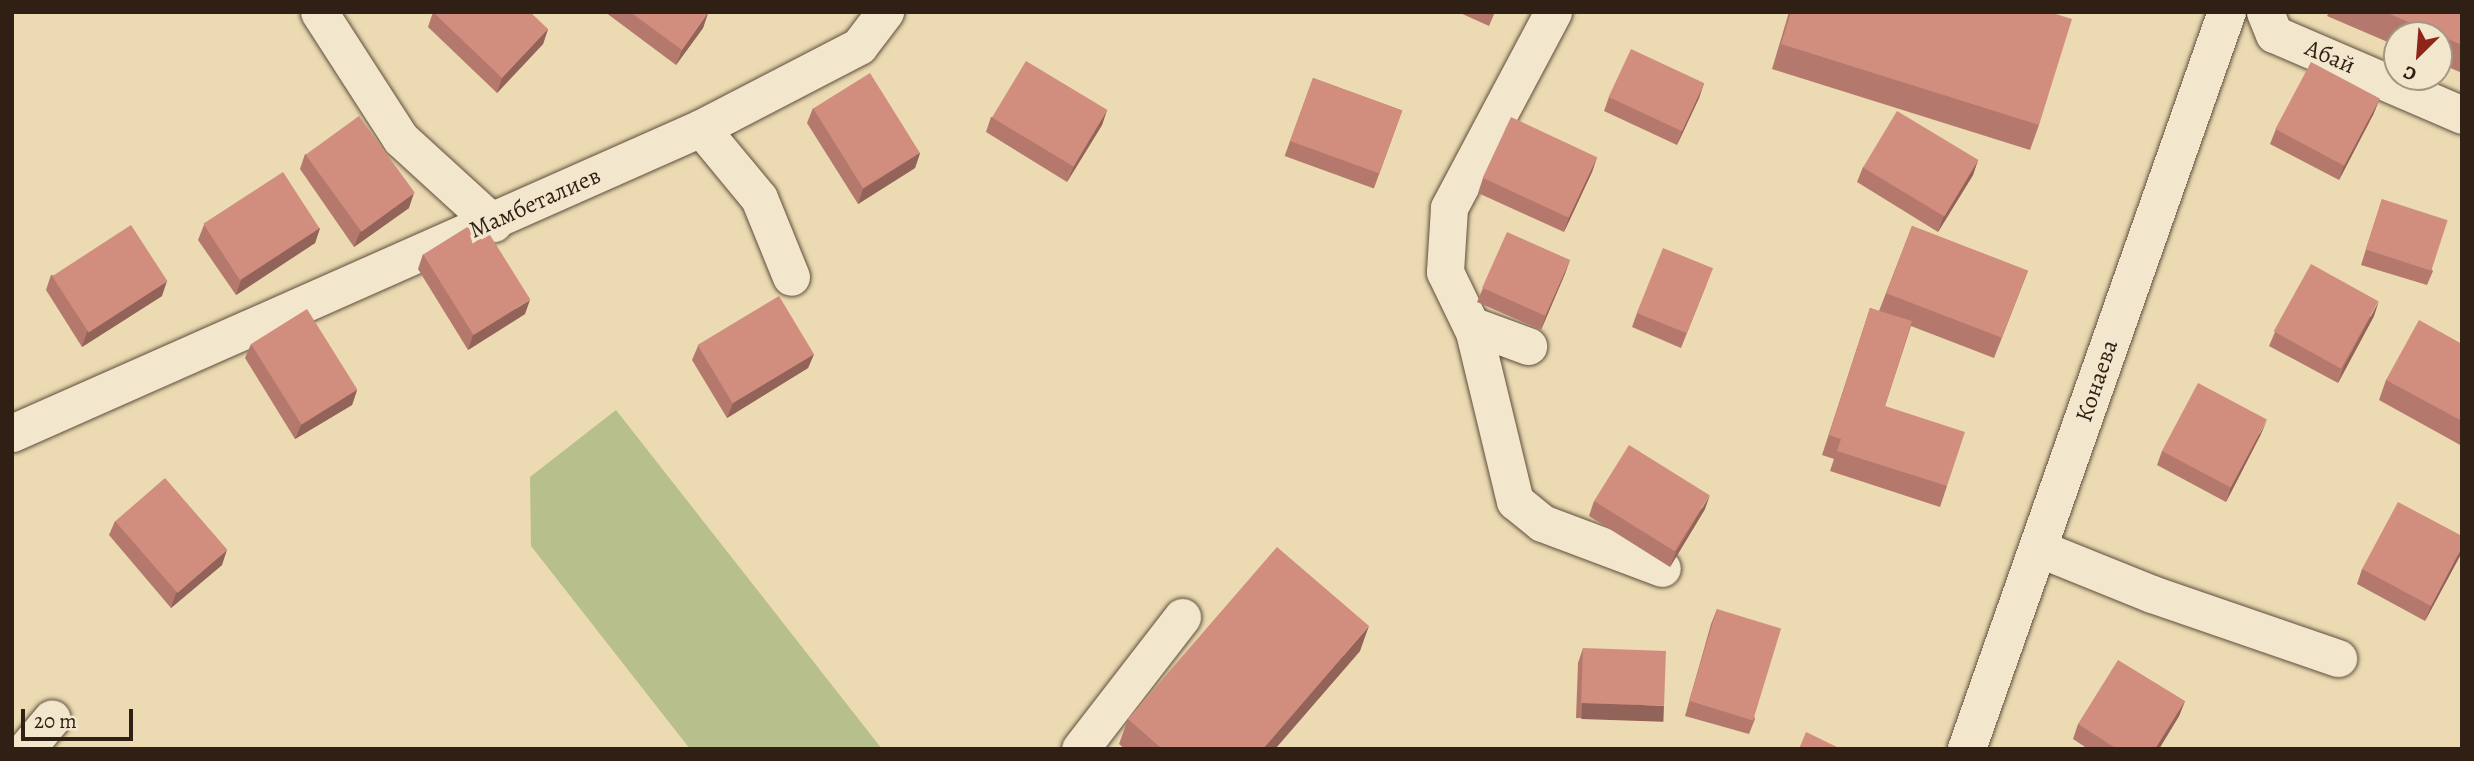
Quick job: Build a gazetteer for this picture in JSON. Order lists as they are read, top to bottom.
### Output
{
  "streets": {
    "main road": ["Конаева"],
    "street": ["Абай", "Мамбеталиев"]
  },
  "scale_bar": "20 m",
  "north": "bottom left"
}
